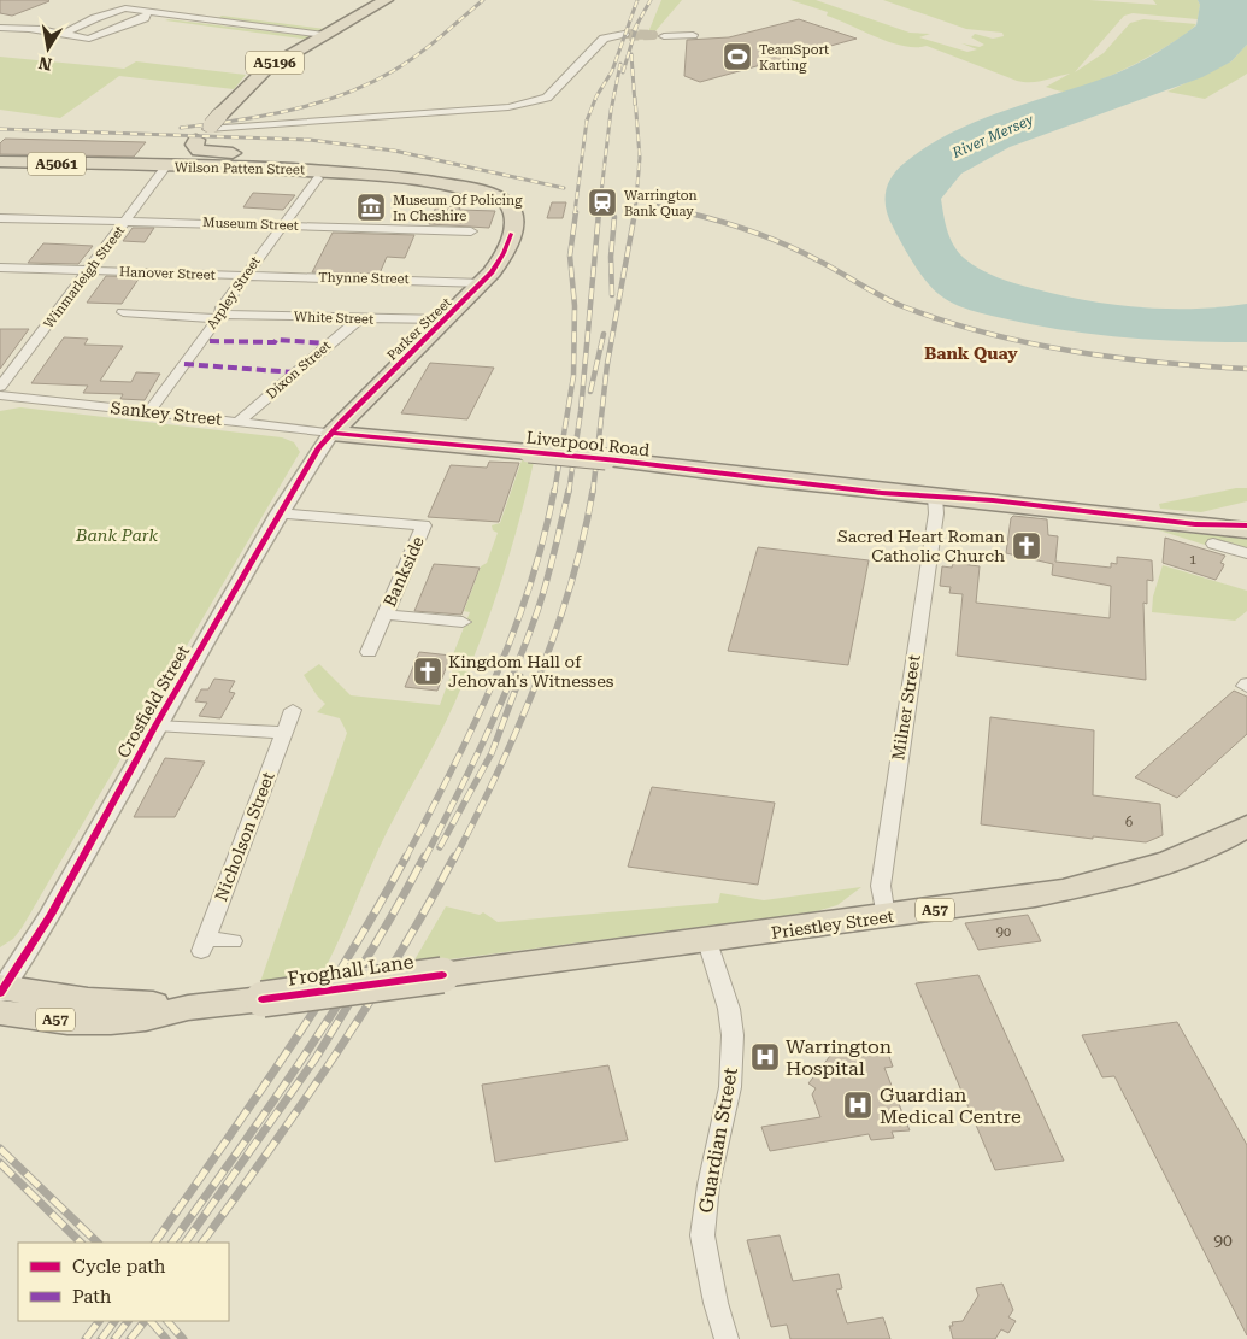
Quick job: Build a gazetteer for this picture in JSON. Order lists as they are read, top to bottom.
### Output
{
  "streets": {
    "highway": [
      "A5196",
      "A5061",
      "Wilson Patten Street",
      "Parker Street",
      "Liverpool Road",
      "A57",
      "Priestley Street",
      "Froghall Lane"
    ],
    "street": [
      "Museum Street",
      "Hanover Street",
      "Winmarleigh Street",
      "Thynne Street",
      "Arpley Street",
      "White Street",
      "Dixon Street",
      "Sankey Street",
      "Bankside",
      "Crosfield Street",
      "Milner Street",
      "Nicholson Street",
      "Guardian Street"
    ]
  },
  "crossings": [
    ["Wilson Patten Street", "Winmarleigh Street"],
    ["Wilson Patten Street", "Arpley Street"],
    ["Wilson Patten Street", "Parker Street"],
    ["Museum Street", "Winmarleigh Street"],
    ["Museum Street", "Arpley Street"],
    ["Hanover Street", "Winmarleigh Street"],
    ["Hanover Street", "Thynne Street"],
    ["Hanover Street", "Arpley Street"],
    ["Thynne Street", "Arpley Street"],
    ["Thynne Street", "Parker Street"],
    ["Arpley Street", "White Street"],
    ["Arpley Street", "Sankey Street"],
    ["White Street", "Parker Street"],
    ["White Street", "Dixon Street"],
    ["Parker Street", "Sankey Street"],
    ["Parker Street", "Liverpool Road"],
    ["Parker Street", "Crosfield Street"],
    ["Dixon Street", "Sankey Street"],
    ["Sankey Street", "Liverpool Road"],
    ["Sankey Street", "Crosfield Street"],
    ["Liverpool Road", "Crosfield Street"],
    ["Liverpool Road", "Milner Street"],
    ["Bankside", "Crosfield Street"],
    ["Crosfield Street", "Froghall Lane"],
    ["Milner Street", "Priestley Street"],
    ["Priestley Street", "Froghall Lane"],
    ["Priestley Street", "Guardian Street"]
  ],
  "districts": ["Bank Quay"],
  "water": ["River Mersey"],
  "parks": ["Bank Park"],
  "places": {
    "sports": ["TeamSport Karting"],
    "station": ["Warrington Bank Quay"],
    "museum": ["Museum Of Policing In Cheshire"],
    "church": ["Sacred Heart Roman Catholic Church", "Kingdom Hall of Jehovah's Witnesses"],
    "hospital": ["Warrington Hospital", "Guardian Medical Centre"]
  },
  "house_numbers": [
    "1",
    "6",
    "90",
    "90"
  ],
  "legend": ["Cycle path", "Path"],
  "north": "bottom"
}
